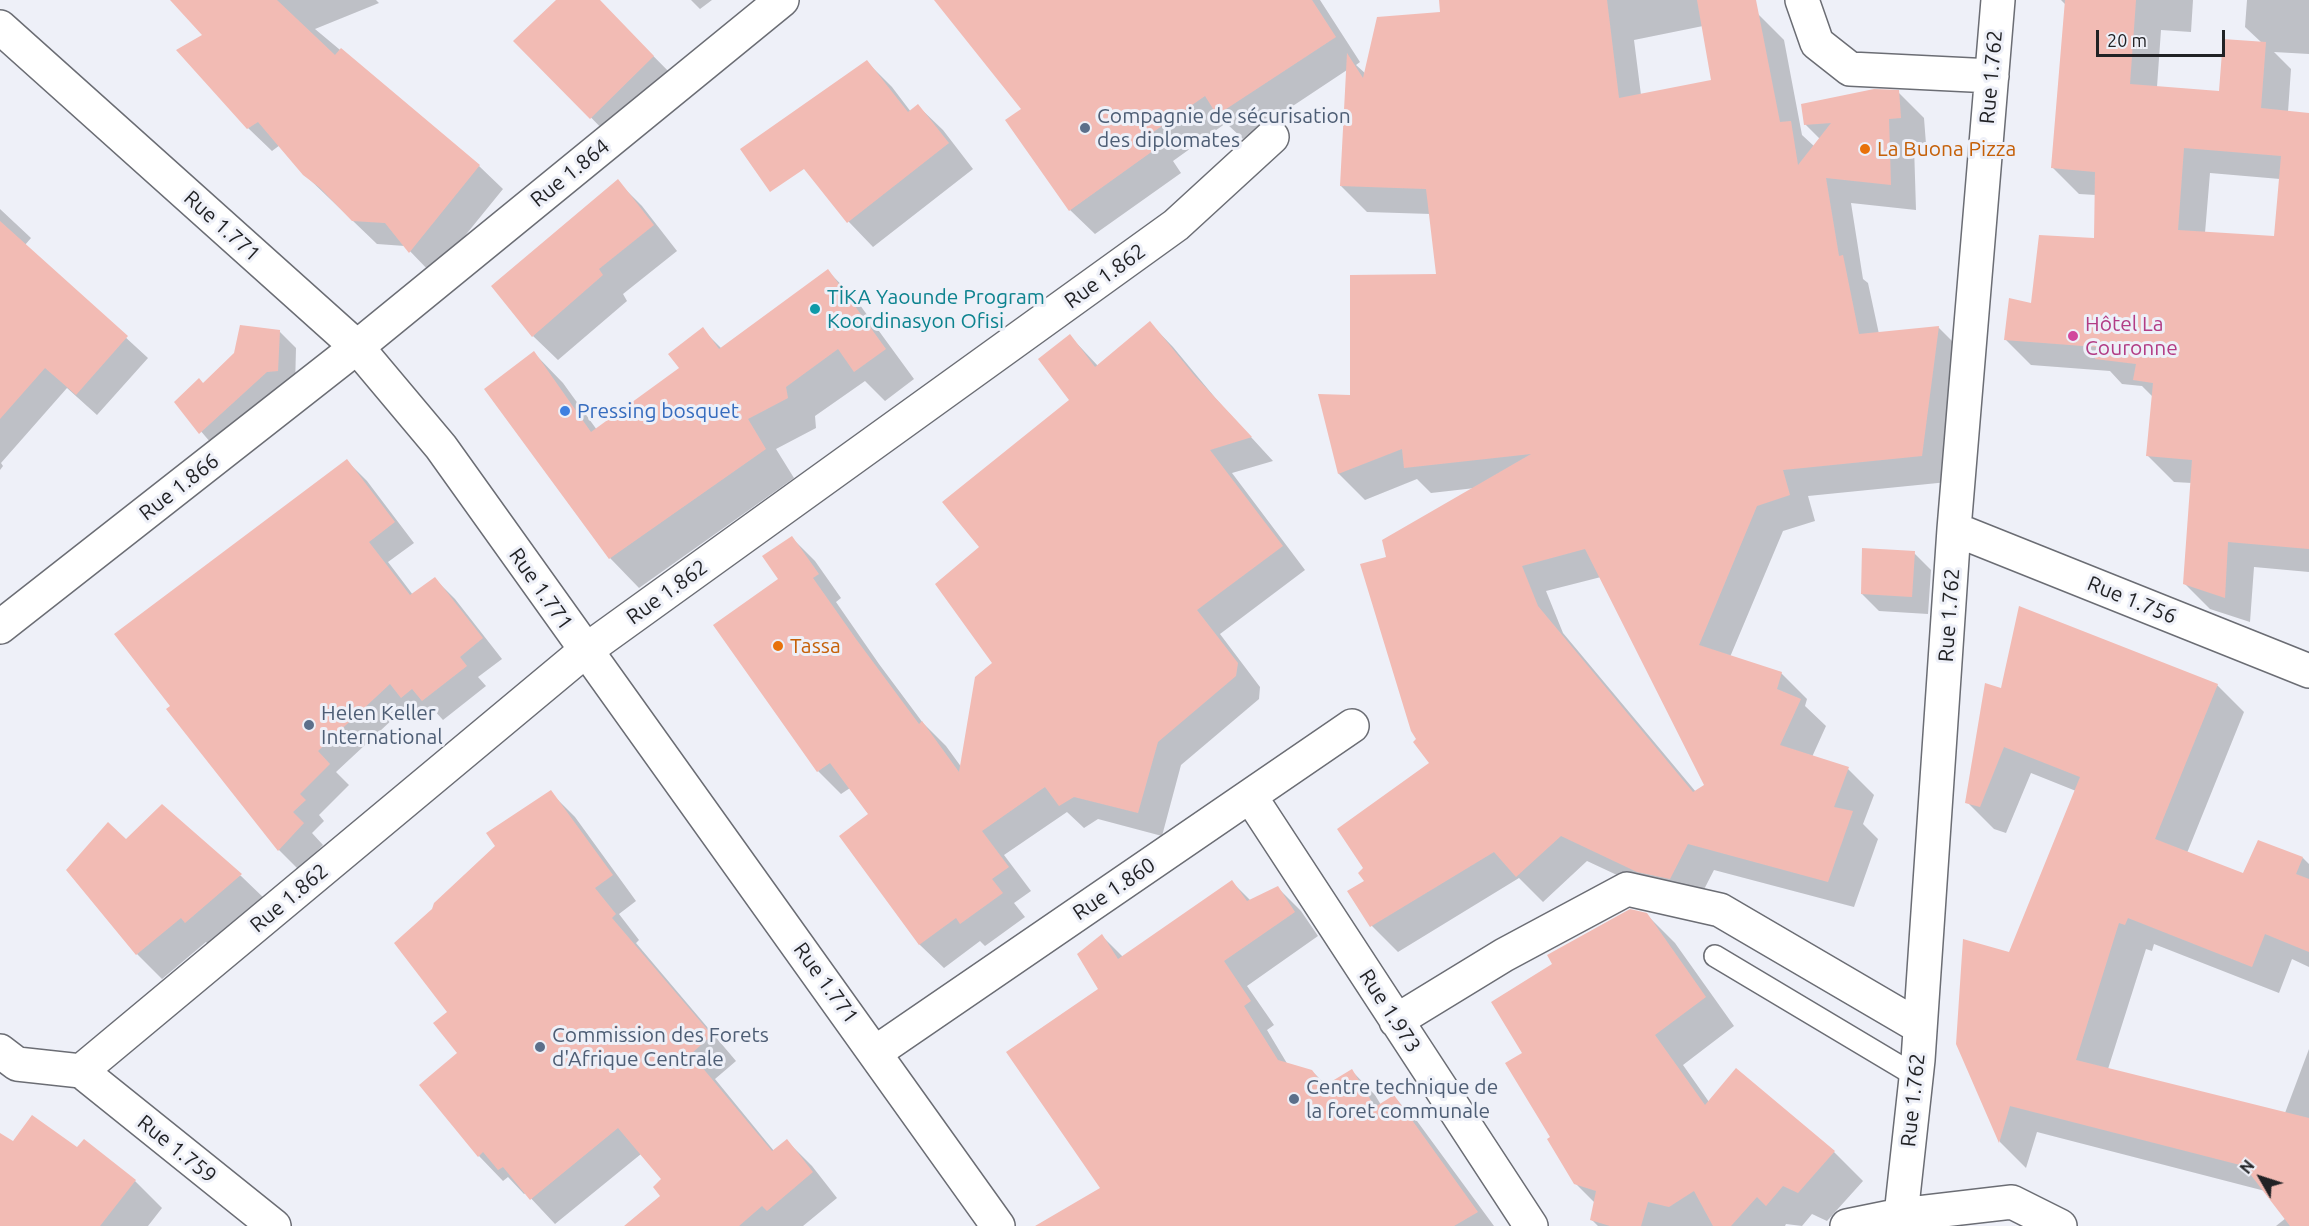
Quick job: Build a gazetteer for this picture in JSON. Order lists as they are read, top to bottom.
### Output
{
  "streets": {
    "street": [
      "Rue 1.762",
      "Rue 1.864",
      "Rue 1.771",
      "Rue 1.862",
      "Rue 1.866",
      "Rue 1.756",
      "Rue 1.860",
      "Rue 1.973",
      "Rue 1.759"
    ]
  },
  "crossings": [
    ["Rue 1.762", "Rue 1.756"],
    ["Rue 1.864", "Rue 1.771"],
    ["Rue 1.864", "Rue 1.866"],
    ["Rue 1.771", "Rue 1.862"],
    ["Rue 1.771", "Rue 1.866"],
    ["Rue 1.771", "Rue 1.860"],
    ["Rue 1.862", "Rue 1.759"],
    ["Rue 1.860", "Rue 1.973"]
  ],
  "places": [
    "Compagnie de sécurisation des diplomates",
    "La Buona Pizza",
    "TİKA Yaounde Program Koordinasyon Ofisi",
    "Hôtel La Couronne",
    "Pressing bosquet",
    "Tassa",
    "Helen Keller International",
    "Commission des Forets d'Afrique Centrale",
    "Centre technique de la foret communale"
  ],
  "scale_bar": "20 m",
  "north": "top left"
}
